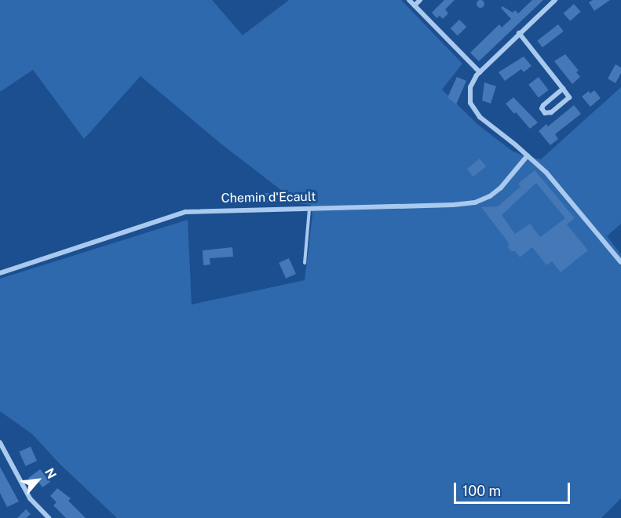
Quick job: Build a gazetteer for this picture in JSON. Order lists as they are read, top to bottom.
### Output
{
  "streets": {
    "street": ["Chemin d'Ecault"]
  },
  "scale_bar": "100 m",
  "north": "top right"
}
